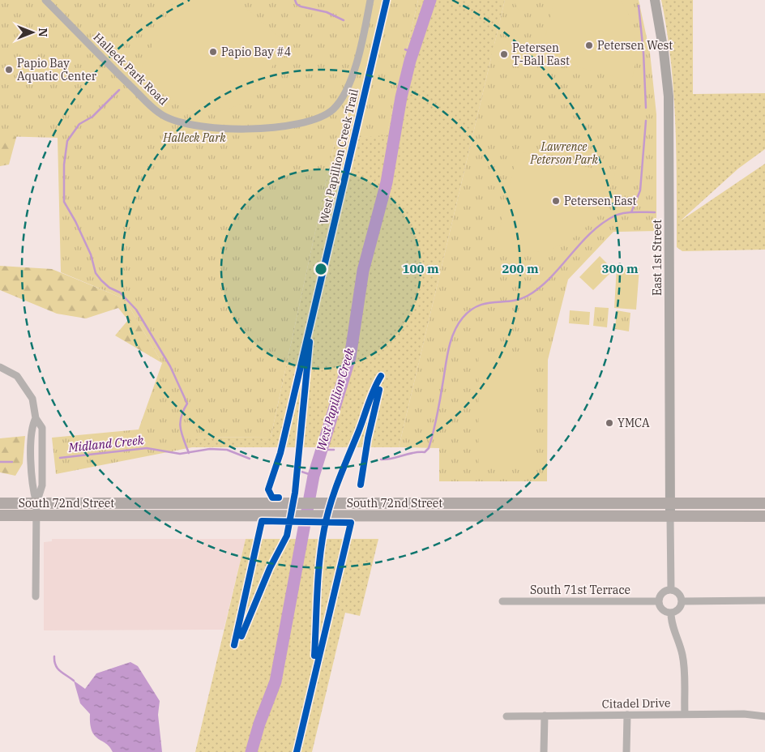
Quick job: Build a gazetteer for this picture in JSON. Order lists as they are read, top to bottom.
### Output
{
  "streets": {
    "main road": ["East 1st Street", "South 72nd Street"],
    "street": ["Halleck Park Road", "South 71st Terrace", "Citadel Drive"],
    "cycle path": ["West Papillion Creek Trail"]
  },
  "crossings": [
    ["East 1st Street", "South 72nd Street"]
  ],
  "water": ["West Papillion Creek", "Midland Creek"],
  "parks": ["Halleck Park", "Lawrence Peterson Park"],
  "places": [
    "Petersen West",
    "Papio Bay #4",
    "Petersen T-Ball East",
    "Papio Bay Aquatic Center",
    "Petersen East",
    "YMCA"
  ],
  "north": "right",
  "rings": ["100 m", "200 m", "300 m"]
}
